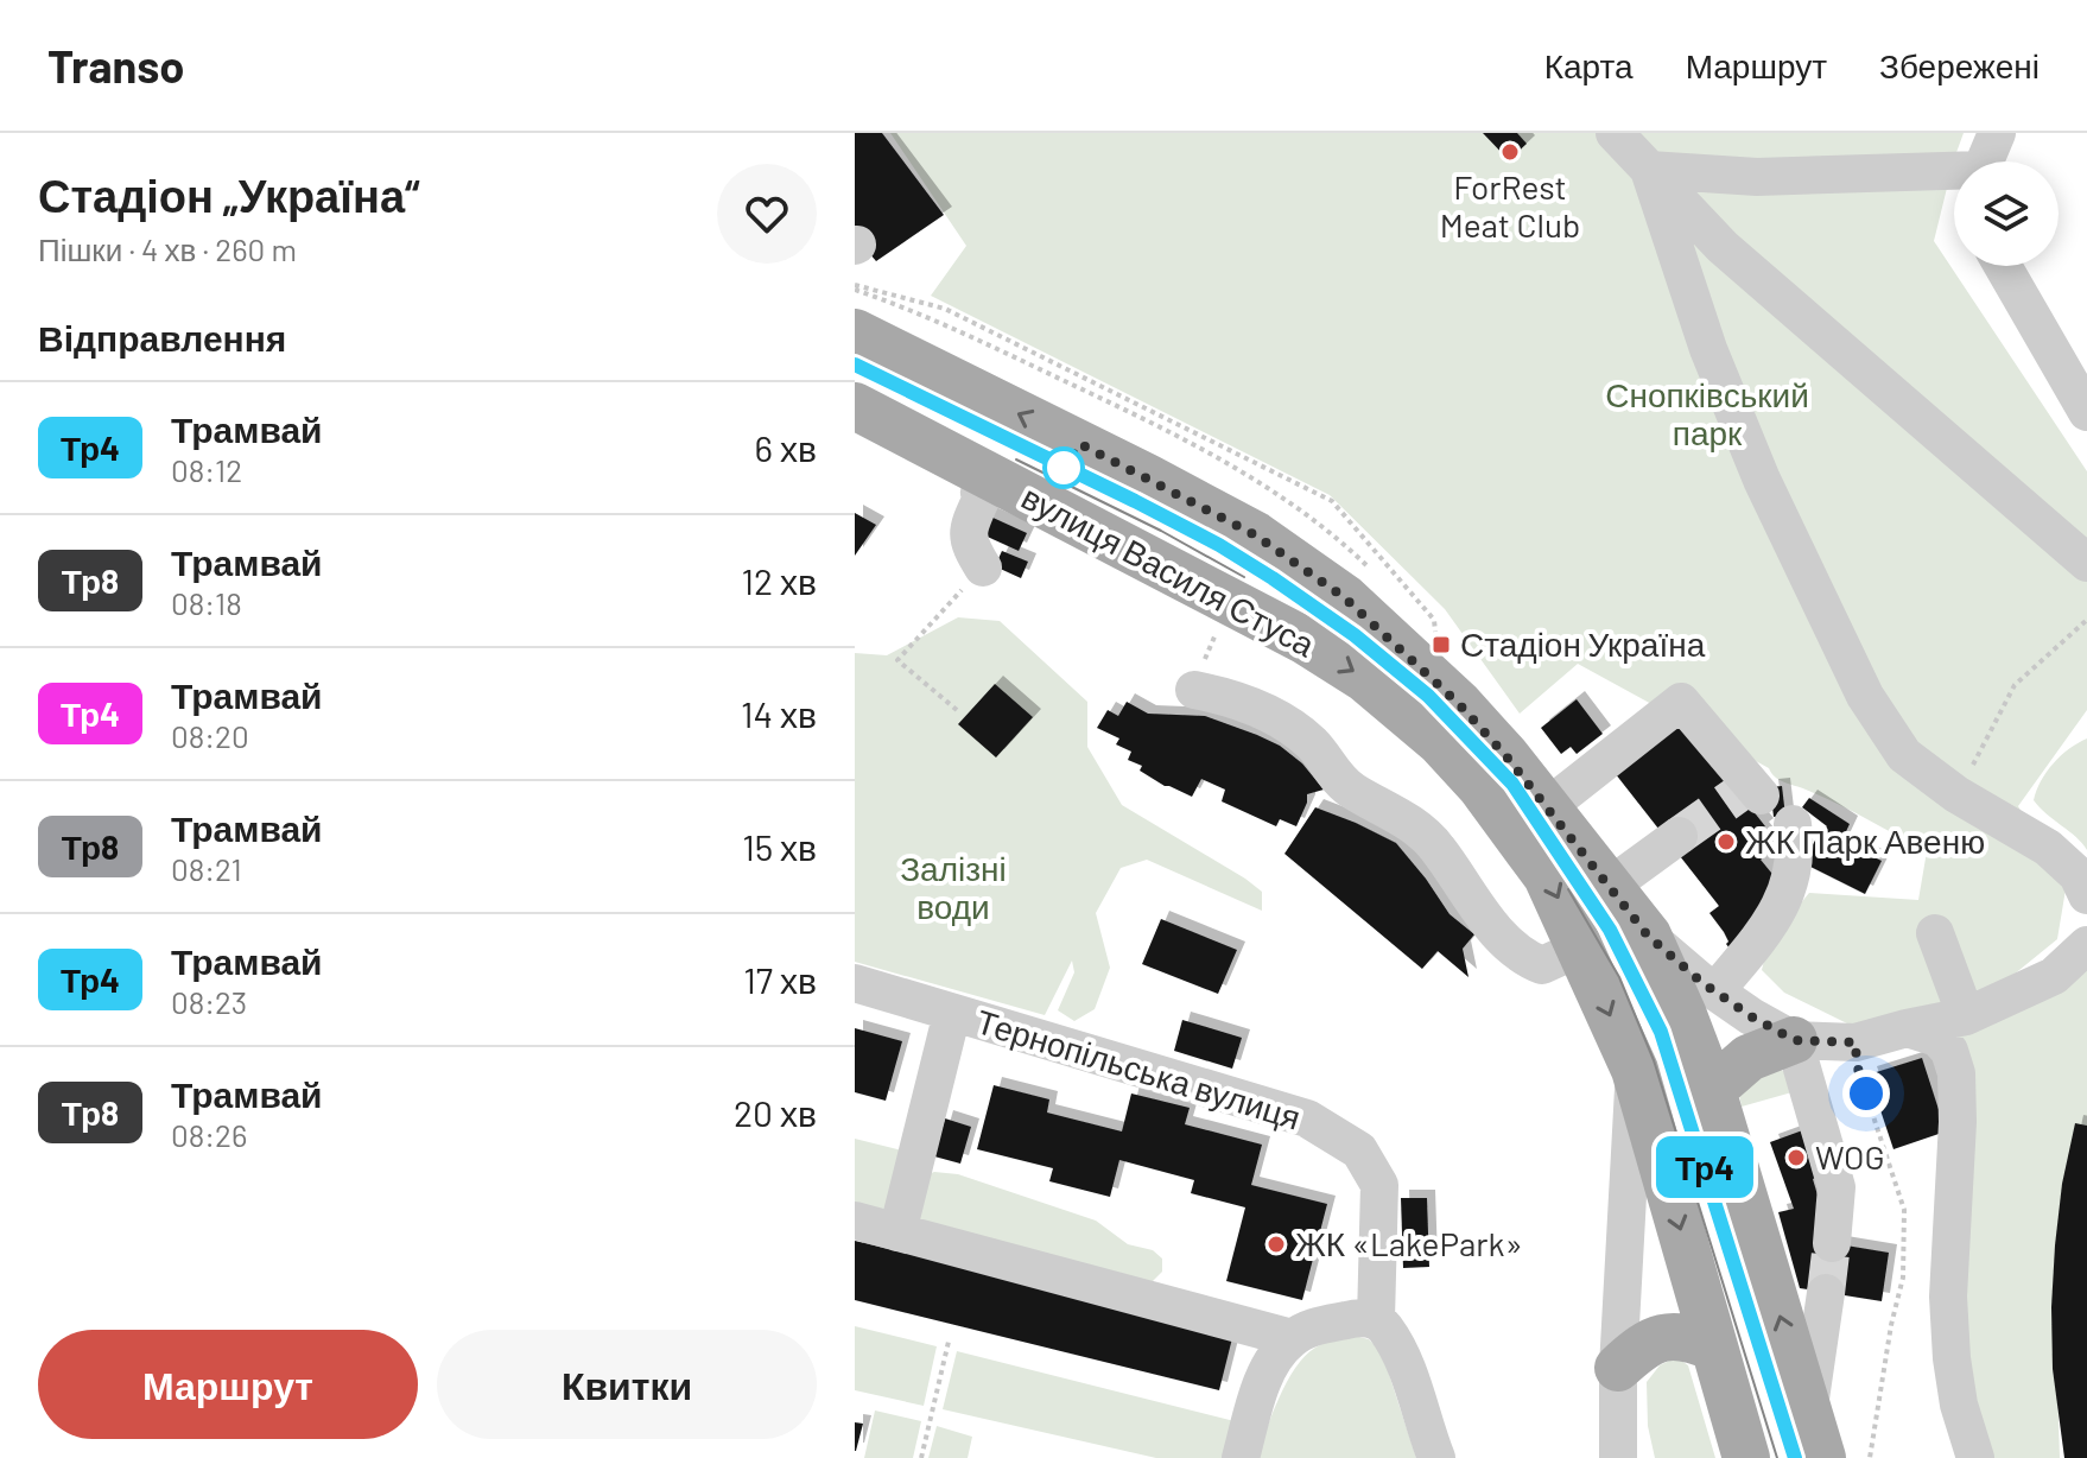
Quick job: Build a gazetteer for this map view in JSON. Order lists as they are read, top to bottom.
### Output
{
  "streets": {
    "main road": ["вулиця Василя Стуса"],
    "street": ["Тернопільська вулиця"]
  },
  "parks": ["Снопківський парк", "Залізні води"],
  "places": {
    "other": [
      "ForRest Meat Club",
      "ЖК Парк Авеню",
      "WOG",
      "ЖК «LakePark»"
    ],
    "transit": ["Стадіон Україна"]
  },
  "lines": ["tram line Тр4"],
  "page": {
    "header": "Transo",
    "nav": ["Карта", "Маршрут", "Збережені"],
    "heading": [
      ["Стадіон „Україна“", "Пішки · 4 хв · 260 m"],
      "Відправлення"
    ],
    "on_map": "Тр4",
    "list": [
      {
        "mark": "Тр4",
        "name": "Трамвай",
        "note": "08:12",
        "value": "6 хв"
      },
      {
        "mark": "Тр8",
        "name": "Трамвай",
        "note": "08:18",
        "value": "12 хв"
      },
      {
        "mark": "Тр4",
        "name": "Трамвай",
        "note": "08:20",
        "value": "14 хв"
      },
      {
        "mark": "Тр8",
        "name": "Трамвай",
        "note": "08:21",
        "value": "15 хв"
      },
      {
        "mark": "Тр4",
        "name": "Трамвай",
        "note": "08:23",
        "value": "17 хв"
      },
      {
        "mark": "Тр8",
        "name": "Трамвай",
        "note": "08:26",
        "value": "20 хв"
      }
    ],
    "buttons": ["Маршрут", "Квитки"]
  }
}
